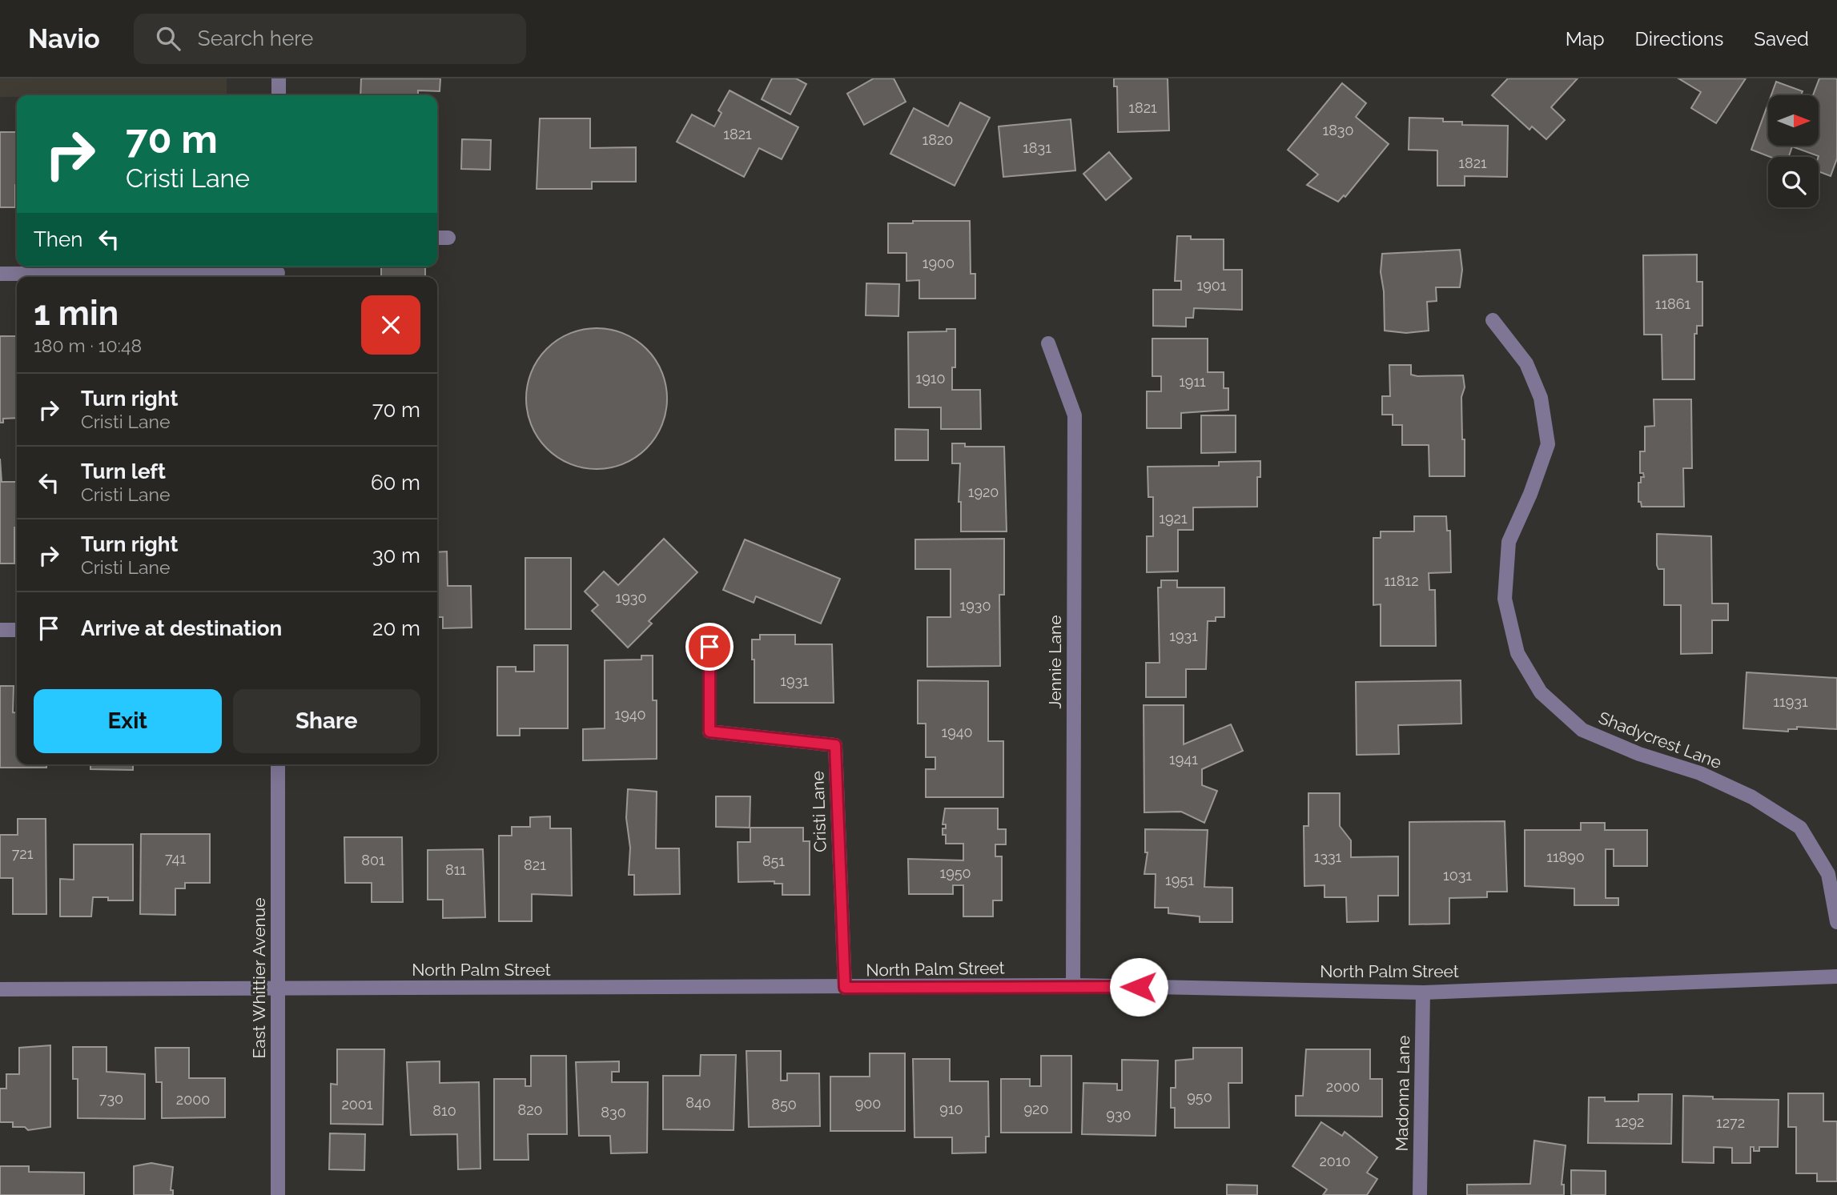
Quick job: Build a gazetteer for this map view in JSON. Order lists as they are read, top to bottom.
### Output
{
  "streets": {
    "street": [
      "Jennie Lane",
      "Shadycrest Lane",
      "Cristi Lane",
      "North Palm Street",
      "East Whittier Avenue",
      "Madonna Lane"
    ]
  },
  "crossings": [
    ["Jennie Lane", "North Palm Street"],
    ["Cristi Lane", "North Palm Street"],
    ["North Palm Street", "East Whittier Avenue"],
    ["North Palm Street", "Madonna Lane"]
  ],
  "house_numbers": [
    "1821",
    "1830",
    "1821",
    "1820",
    "1831",
    "1821",
    "1900",
    "1901",
    "11861",
    "1910",
    "1911",
    "1920",
    "1921",
    "11812",
    "1930",
    "1930",
    "1931",
    "1931",
    "11931",
    "1940",
    "1940",
    "1941",
    "721",
    "1331",
    "11890",
    "741",
    "801",
    "851",
    "821",
    "811",
    "1950",
    "1031",
    "1951",
    "2000",
    "950",
    "730",
    "2000",
    "840",
    "900",
    "2001",
    "850",
    "910",
    "920",
    "820",
    "810",
    "830",
    "930",
    "1292",
    "1272",
    "2010"
  ],
  "north": "right",
  "page": {
    "header": "Navio",
    "search": "Search here",
    "nav": ["Map", "Directions", "Saved"],
    "turn": ["70 m", "Cristi Lane"],
    "then": "Then",
    "heading": ["1 min", "180 m · 10:48"],
    "list": [
      {
        "name": "Turn right",
        "note": "Cristi Lane",
        "value": "70 m"
      },
      {
        "name": "Turn left",
        "note": "Cristi Lane",
        "value": "60 m"
      },
      {
        "name": "Turn right",
        "note": "Cristi Lane",
        "value": "30 m"
      },
      {
        "name": "Arrive at destination",
        "value": "20 m"
      }
    ],
    "buttons": ["Exit", "Share"]
  }
}
